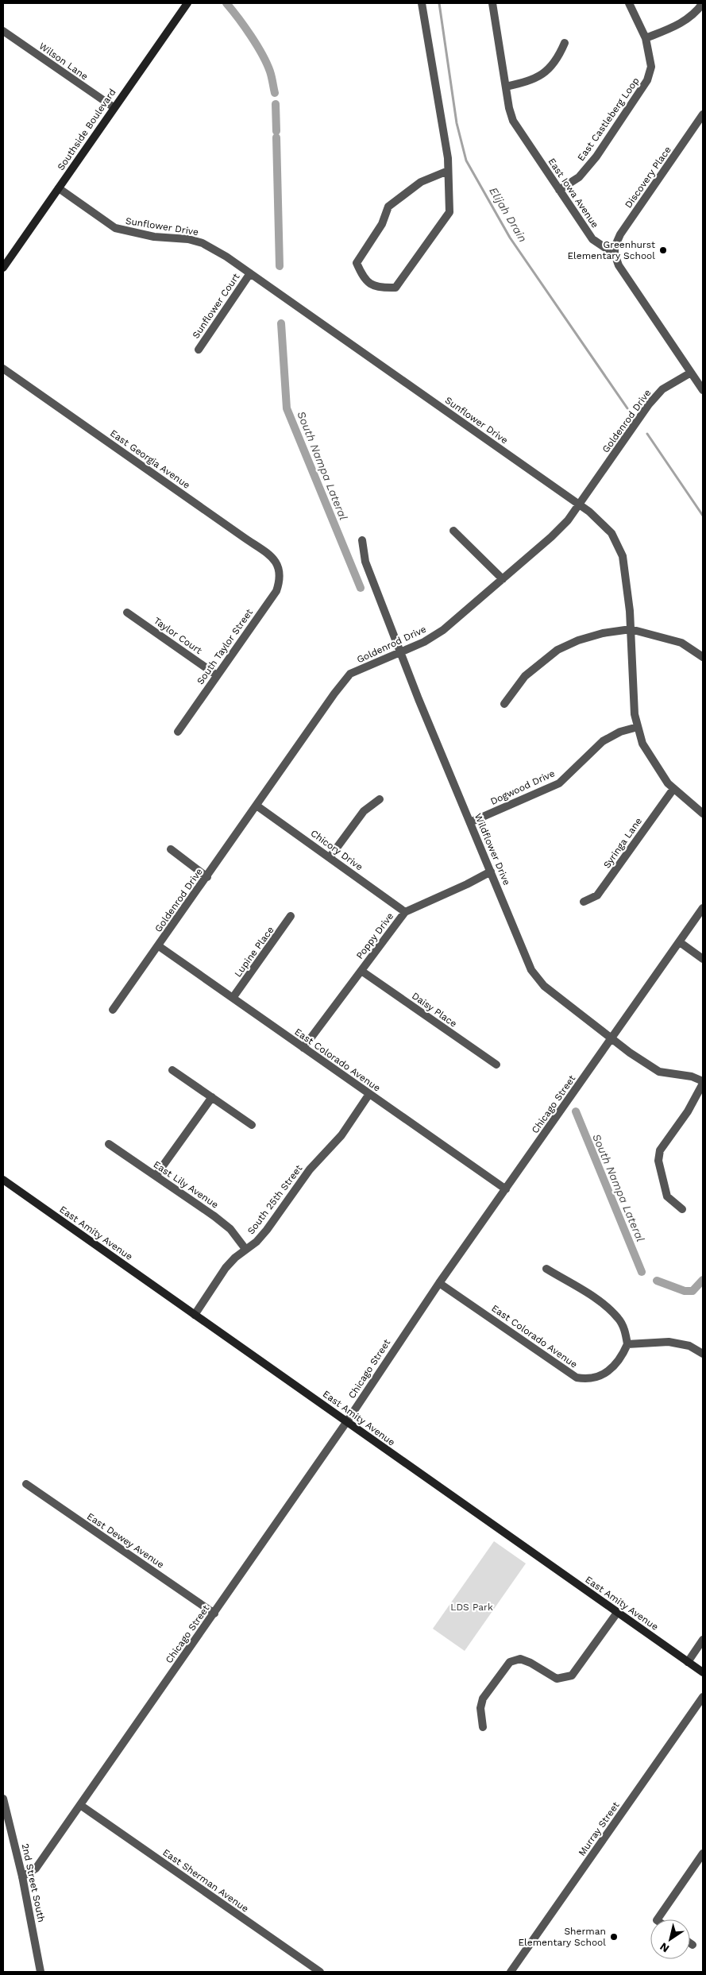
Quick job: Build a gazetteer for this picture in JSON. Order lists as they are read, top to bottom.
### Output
{
  "streets": {
    "main road": ["Southside Boulevard", "East Amity Avenue"],
    "street": [
      "Wilson Lane",
      "East Castleberg Loop",
      "Discovery Place",
      "East Iowa Avenue",
      "Sunflower Drive",
      "Sunflower Court",
      "Goldenrod Drive",
      "East Georgia Avenue",
      "Taylor Court",
      "South Taylor Street",
      "Dogwood Drive",
      "Syringa Lane",
      "Wildflower Drive",
      "Chicory Drive",
      "Poppy Drive",
      "Lupine Place",
      "Daisy Place",
      "East Colorado Avenue",
      "Chicago Street",
      "East Lily Avenue",
      "South 25th Street",
      "East Dewey Avenue",
      "Murray Street",
      "East Sherman Avenue",
      "2nd Street South"
    ]
  },
  "crossings": [
    ["Wilson Lane", "Southside Boulevard"],
    ["East Castleberg Loop", "East Iowa Avenue"],
    ["Southside Boulevard", "Sunflower Drive"],
    ["Discovery Place", "East Iowa Avenue"],
    ["Sunflower Drive", "Sunflower Court"],
    ["Sunflower Drive", "Goldenrod Drive"],
    ["Sunflower Drive", "Dogwood Drive"],
    ["Sunflower Drive", "Syringa Lane"],
    ["Goldenrod Drive", "Wildflower Drive"],
    ["Goldenrod Drive", "Chicory Drive"],
    ["Goldenrod Drive", "East Colorado Avenue"],
    ["East Georgia Avenue", "South Taylor Street"],
    ["Taylor Court", "South Taylor Street"],
    ["Dogwood Drive", "Wildflower Drive"],
    ["Wildflower Drive", "Poppy Drive"],
    ["Wildflower Drive", "Chicago Street"],
    ["Chicory Drive", "Poppy Drive"],
    ["Poppy Drive", "Daisy Place"],
    ["Poppy Drive", "East Colorado Avenue"],
    ["Lupine Place", "East Colorado Avenue"],
    ["East Colorado Avenue", "Chicago Street"],
    ["East Colorado Avenue", "South 25th Street"],
    ["Chicago Street", "East Amity Avenue"],
    ["Chicago Street", "East Dewey Avenue"],
    ["Chicago Street", "East Sherman Avenue"],
    ["Chicago Street", "2nd Street South"],
    ["East Lily Avenue", "South 25th Street"],
    ["South 25th Street", "East Amity Avenue"]
  ],
  "water": ["Elijah Drain", "South Nampa Lateral"],
  "parks": ["LDS Park"],
  "places": ["Greenhurst Elementary School", "Sherman Elementary School"],
  "north": "bottom left"
}
